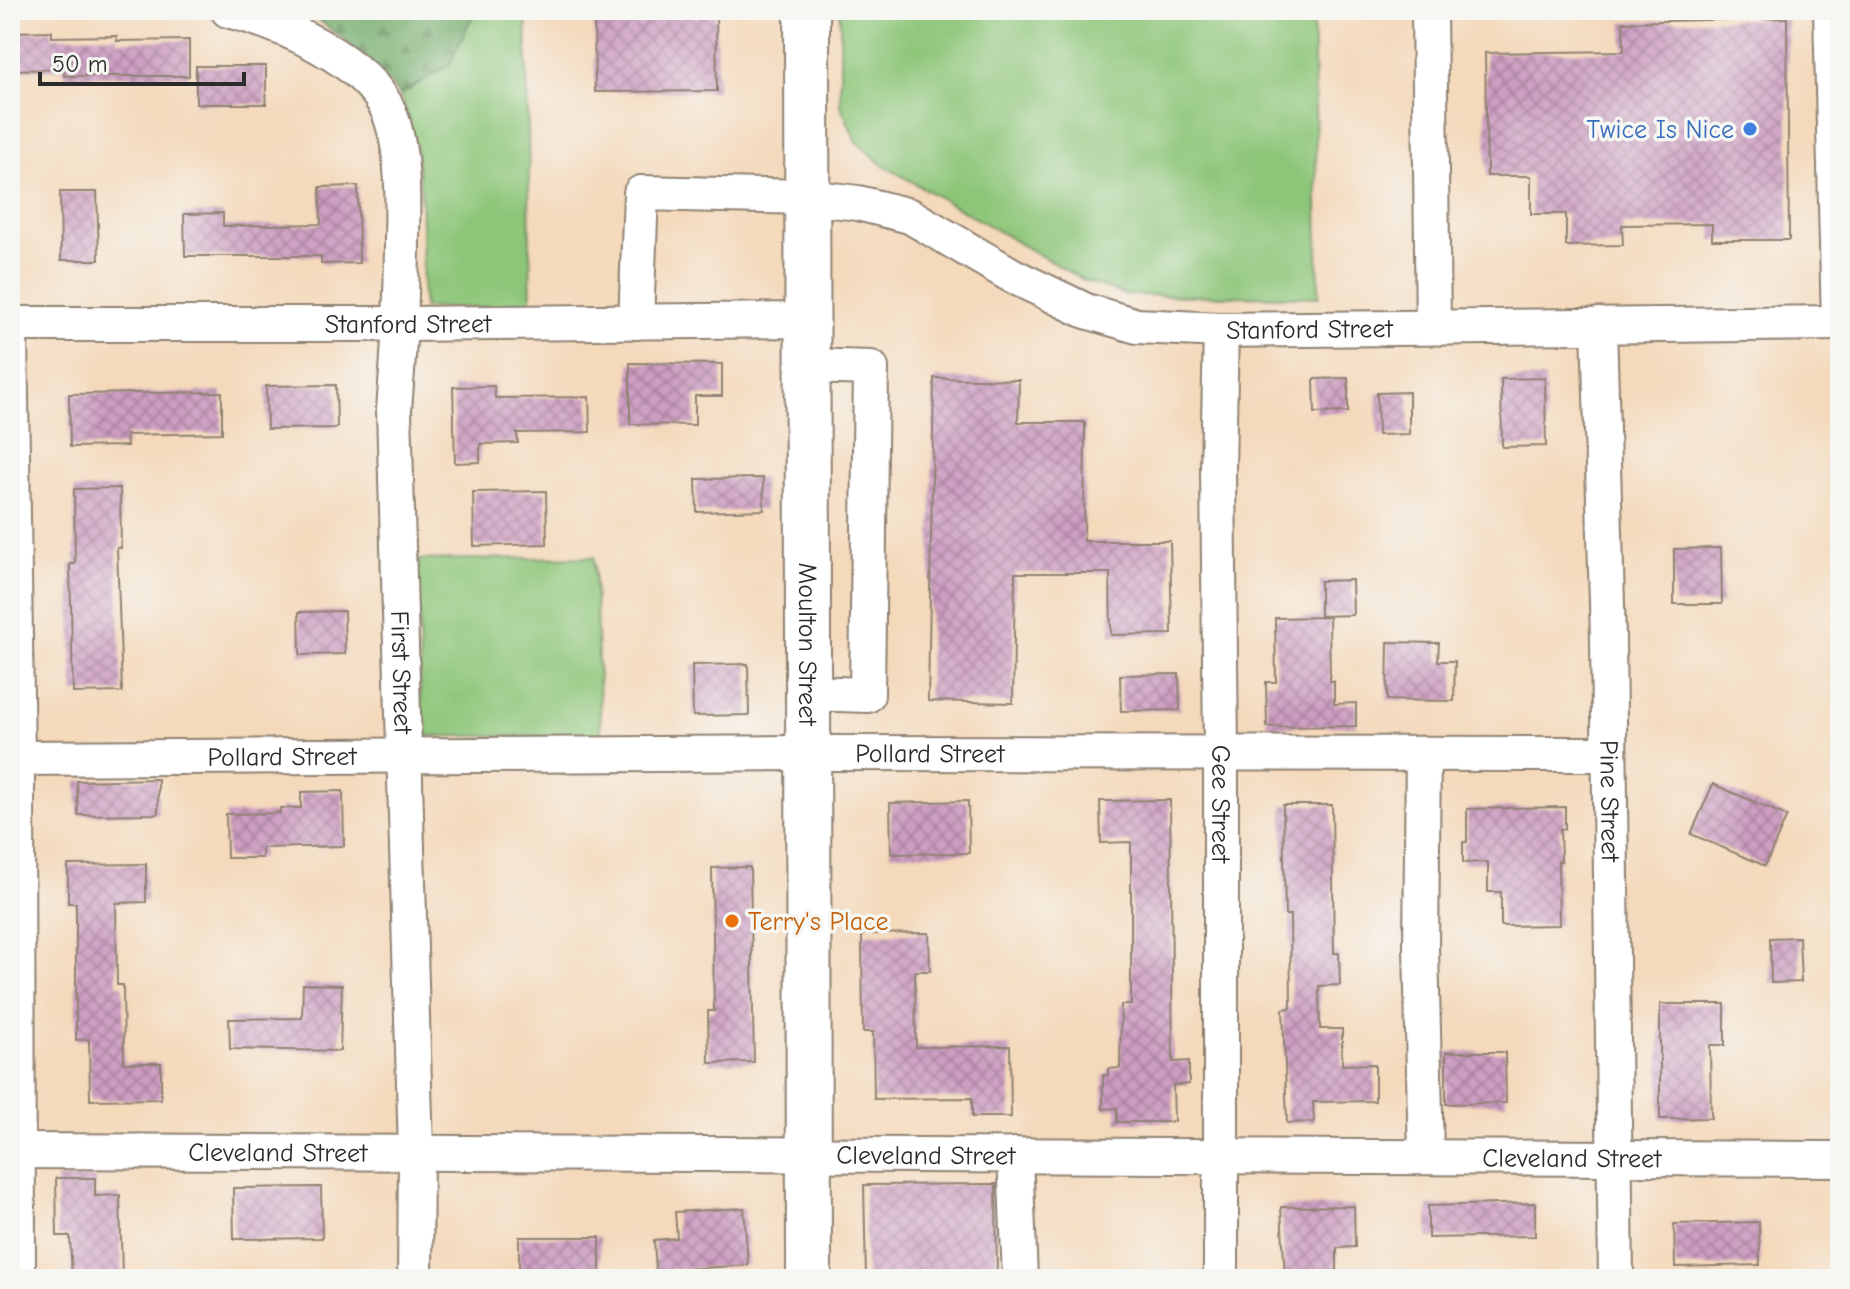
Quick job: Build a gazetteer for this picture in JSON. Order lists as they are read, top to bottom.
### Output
{
  "streets": {
    "main road": ["Moulton Street"],
    "street": [
      "Stanford Street",
      "First Street",
      "Pollard Street",
      "Pine Street",
      "Gee Street",
      "Cleveland Street"
    ]
  },
  "crossings": [
    ["Stanford Street", "Moulton Street"],
    ["Stanford Street", "First Street"],
    ["Stanford Street", "Pine Street"],
    ["Stanford Street", "Gee Street"],
    ["Moulton Street", "Pollard Street"],
    ["Moulton Street", "Cleveland Street"],
    ["First Street", "Pollard Street"],
    ["First Street", "Cleveland Street"],
    ["Pollard Street", "Pine Street"],
    ["Pollard Street", "Gee Street"],
    ["Pine Street", "Cleveland Street"],
    ["Gee Street", "Cleveland Street"]
  ],
  "places": ["Twice Is Nice", "Terry's Place"],
  "scale_bar": "50 m"
}
